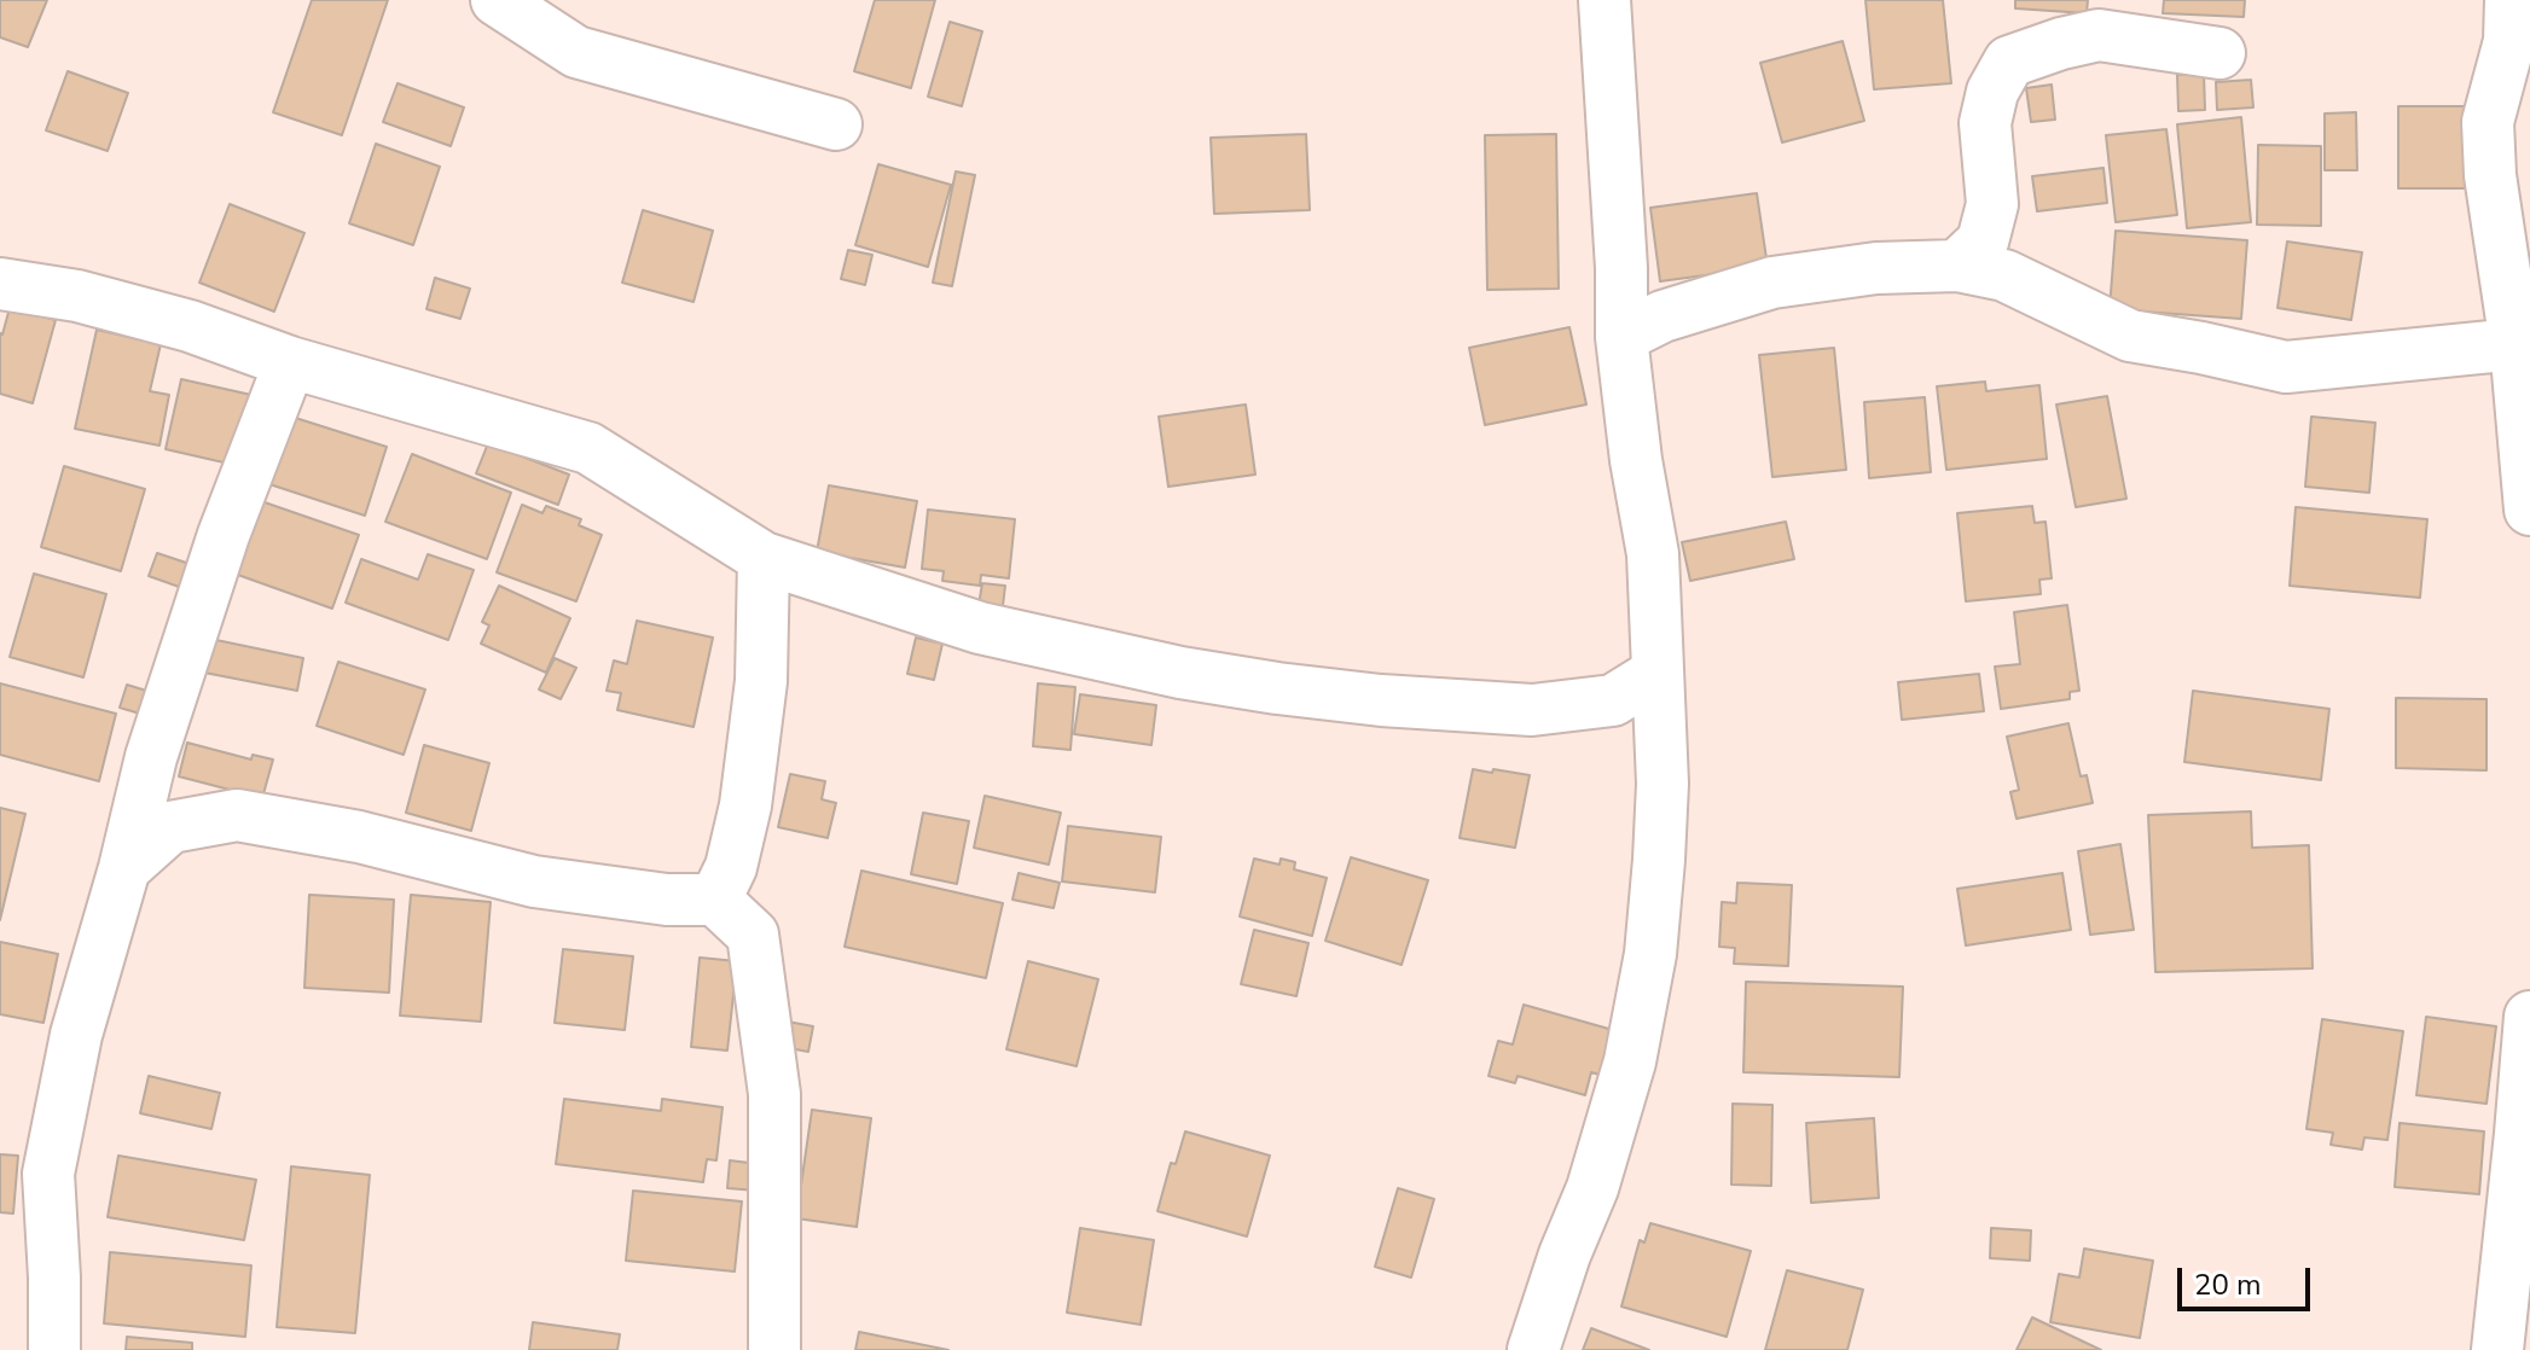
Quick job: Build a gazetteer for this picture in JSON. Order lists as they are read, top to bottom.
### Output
{
  "scale_bar": "20 m"
}
